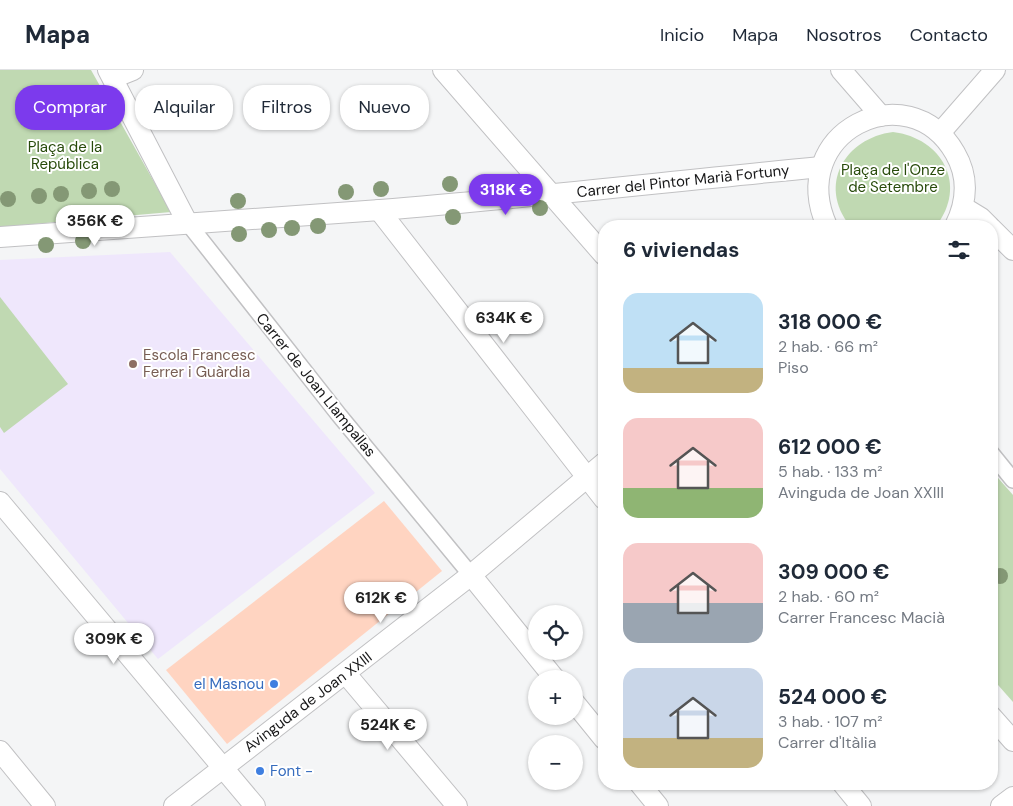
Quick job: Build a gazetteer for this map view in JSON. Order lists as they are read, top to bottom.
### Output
{
  "streets": {
    "street": ["Carrer del Pintor Marià Fortuny", "Carrer de Joan Llampallas", "Avinguda de Joan XXIII"]
  },
  "crossings": [
    ["Carrer del Pintor Marià Fortuny", "Carrer de Joan Llampallas"],
    ["Carrer de Joan Llampallas", "Avinguda de Joan XXIII"]
  ],
  "parks": ["Plaça de la República", "Plaça de l'Onze de Setembre"],
  "places": ["Escola Francesc Ferrer i Guàrdia", "el Masnou", "Font -"],
  "page": {
    "header": "Mapa",
    "nav": [
      "Inicio",
      "Mapa",
      "Nosotros",
      "Contacto"
    ],
    "chip": [
      "Comprar",
      "Alquilar",
      "Filtros",
      "Nuevo"
    ],
    "price": [
      "318K €",
      "356K €",
      "634K €",
      "612K €",
      "309K €",
      "524K €"
    ],
    "heading": "6 viviendas",
    "list": [
      {
        "name": "318 000 €",
        "note": "2 hab. · 66 m² · Piso"
      },
      {
        "name": "612 000 €",
        "note": "5 hab. · 133 m² · Avinguda de Joan XXIII"
      },
      {
        "name": "309 000 €",
        "note": "2 hab. · 60 m² · Carrer Francesc Macià"
      },
      {
        "name": "524 000 €",
        "note": "3 hab. · 107 m² · Carrer d'Itàlia"
      }
    ],
    "map_buttons": ["+", "−"]
  }
}
